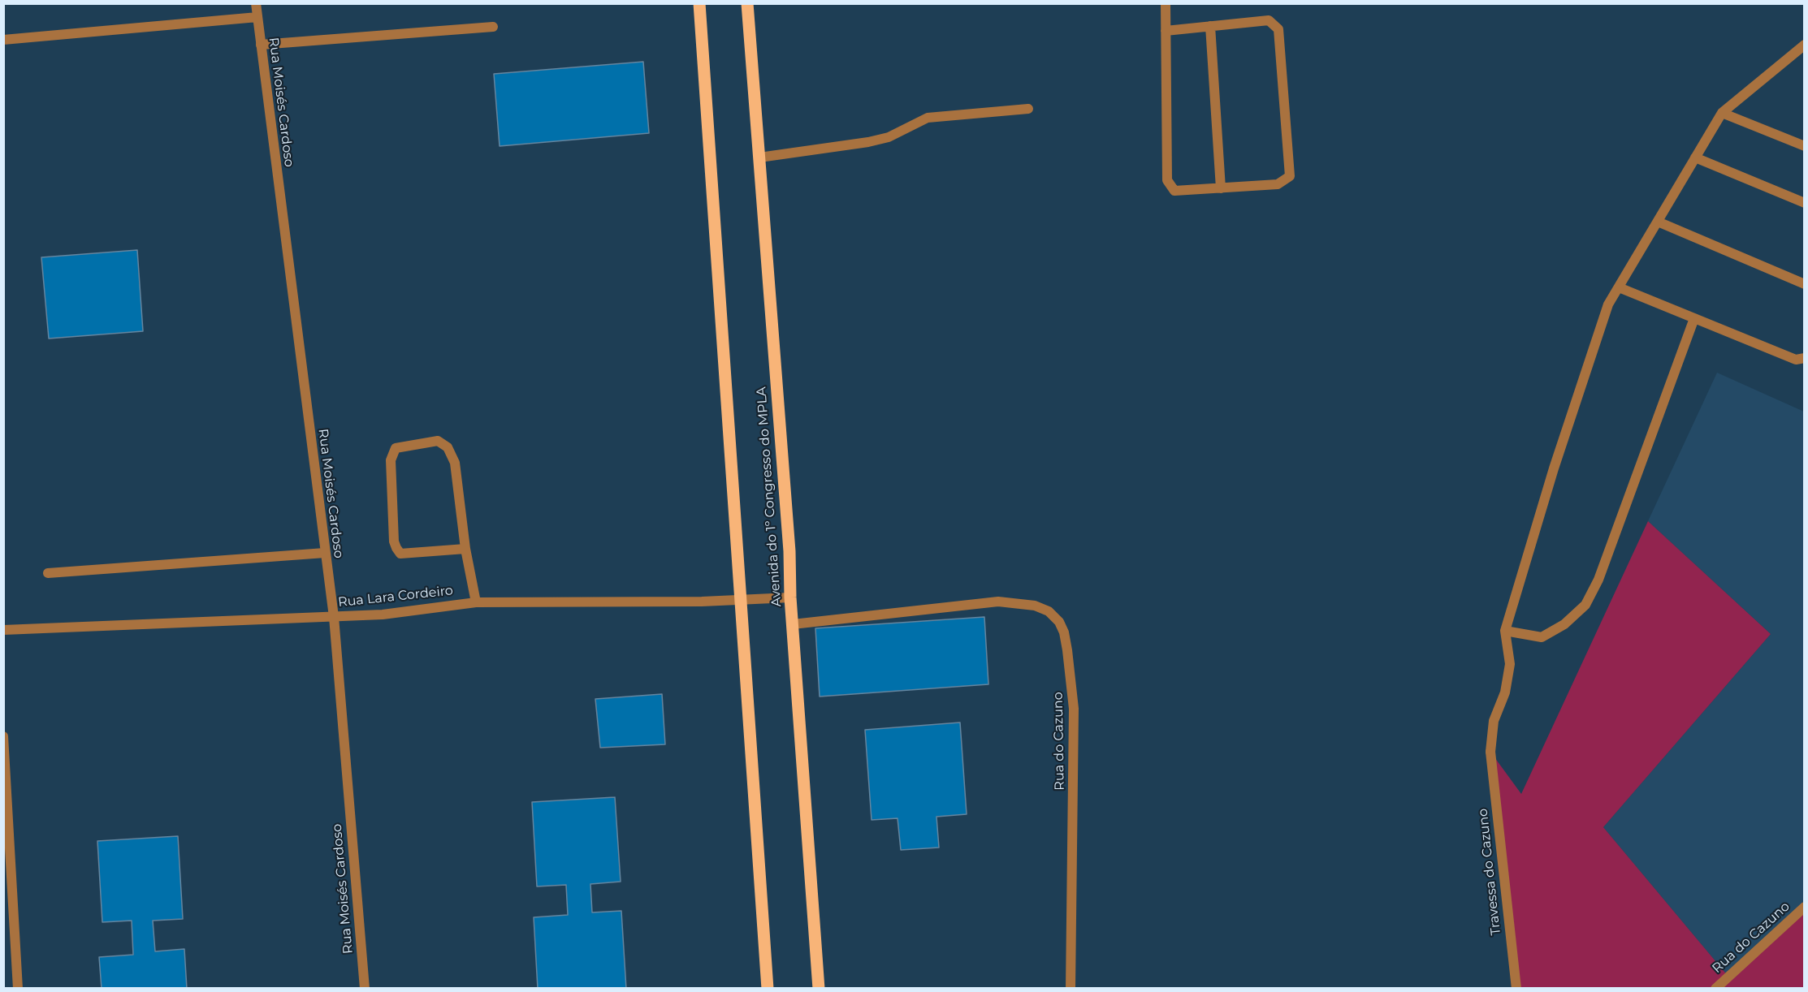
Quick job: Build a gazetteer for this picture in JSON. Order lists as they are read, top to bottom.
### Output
{
  "streets": {
    "main road": ["Avenida do 1º Congresso do MPLA"],
    "street": [
      "Rua Moisés Cardoso",
      "Rua Lara Cordeiro",
      "Rua do Cazuno",
      "Travessa do Cazuno"
    ]
  },
  "crossings": [
    ["Rua Moisés Cardoso", "Rua Lara Cordeiro"],
    ["Avenida do 1º Congresso do MPLA", "Rua Lara Cordeiro"],
    ["Avenida do 1º Congresso do MPLA", "Rua do Cazuno"]
  ]
}
